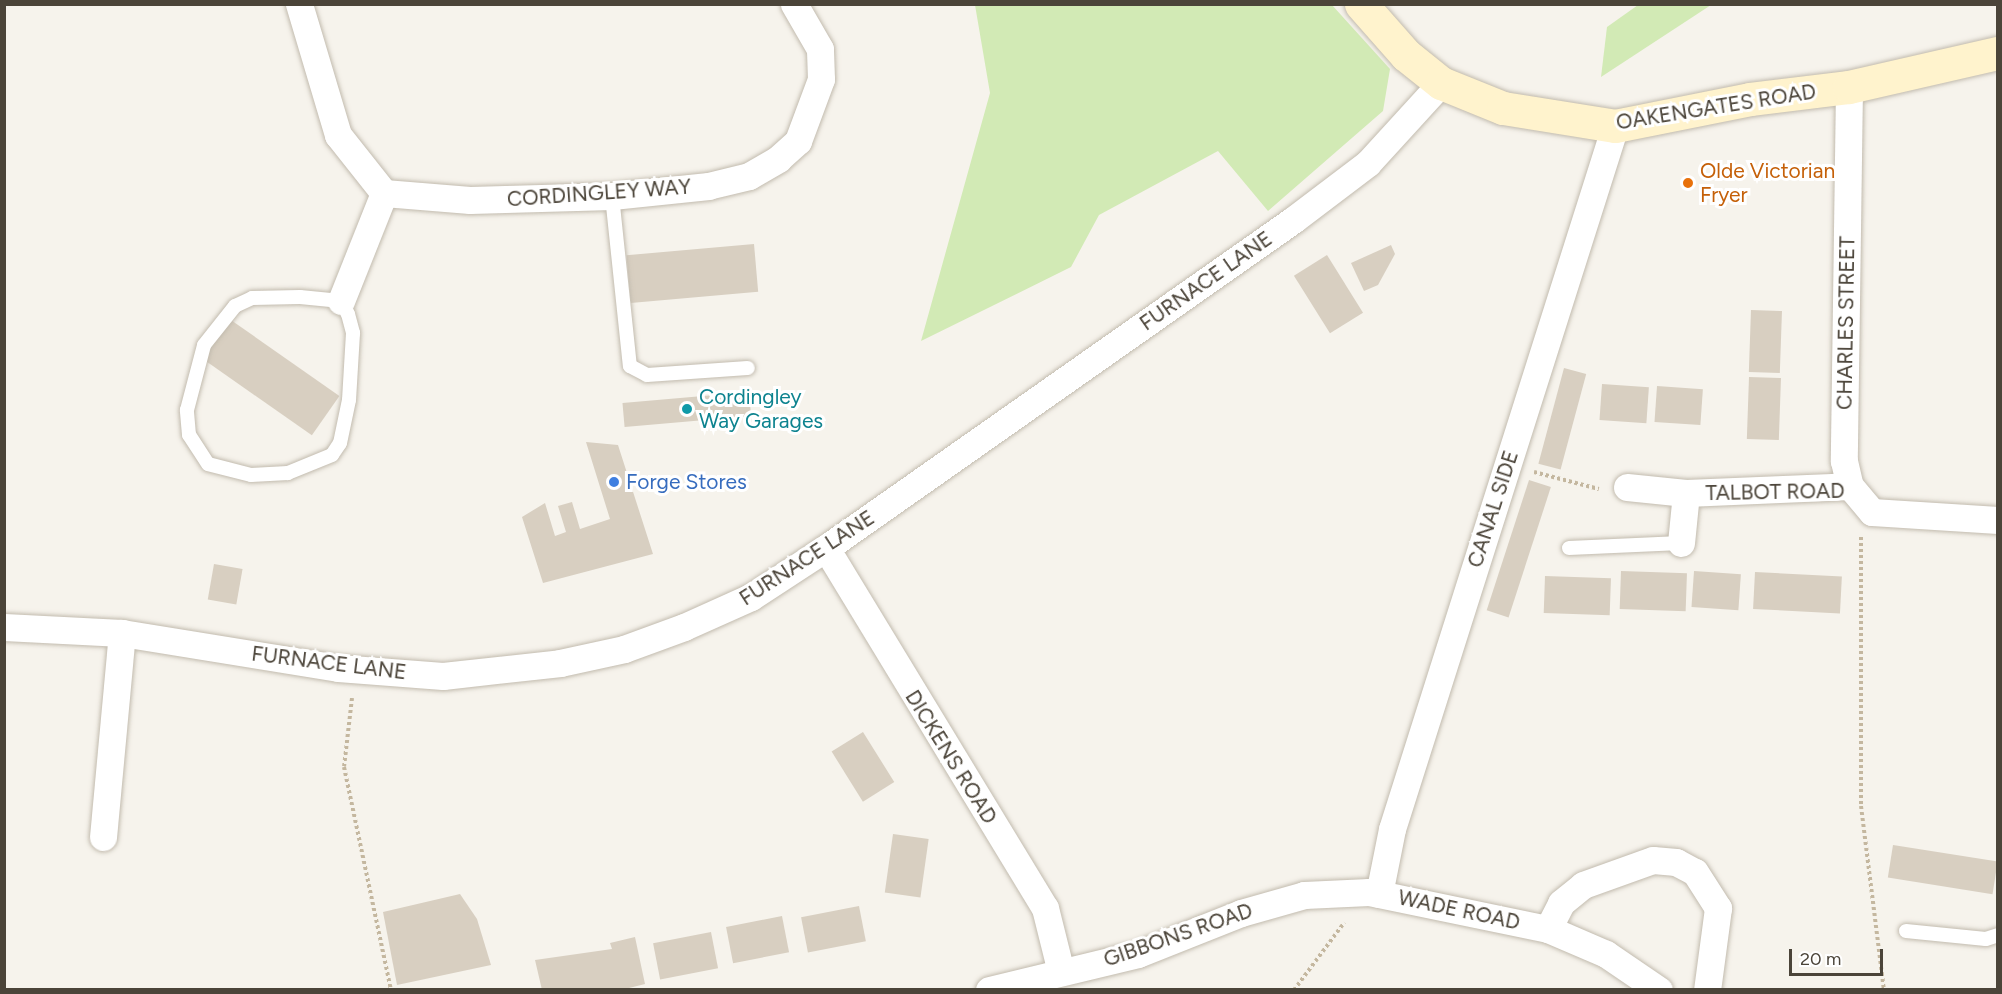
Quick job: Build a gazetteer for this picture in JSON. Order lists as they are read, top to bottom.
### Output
{
  "streets": {
    "street": [
      "OAKENGATES ROAD",
      "CORDINGLEY WAY",
      "FURNACE LANE",
      "CHARLES STREET",
      "TALBOT ROAD",
      "CANAL SIDE",
      "DICKENS ROAD",
      "WADE ROAD",
      "GIBBONS ROAD"
    ]
  },
  "crossings": [
    ["OAKENGATES ROAD", "FURNACE LANE"],
    ["OAKENGATES ROAD", "CHARLES STREET"],
    ["OAKENGATES ROAD", "CANAL SIDE"],
    ["FURNACE LANE", "DICKENS ROAD"],
    ["CHARLES STREET", "TALBOT ROAD"],
    ["CANAL SIDE", "WADE ROAD"],
    ["CANAL SIDE", "GIBBONS ROAD"],
    ["DICKENS ROAD", "GIBBONS ROAD"],
    ["WADE ROAD", "GIBBONS ROAD"]
  ],
  "places": ["Olde Victorian Fryer", "Cordingley Way Garages", "Forge Stores"],
  "scale_bar": "20 m"
}
